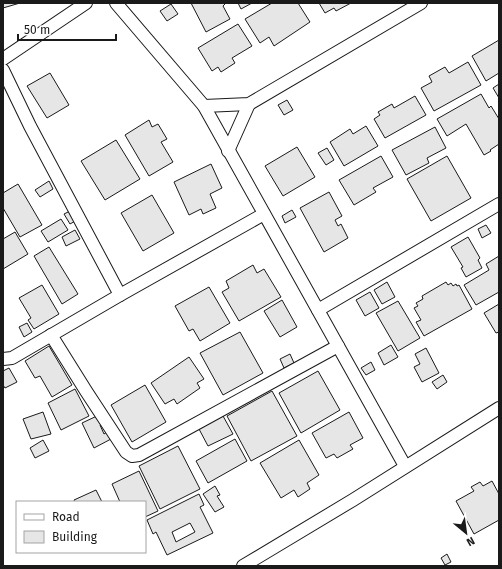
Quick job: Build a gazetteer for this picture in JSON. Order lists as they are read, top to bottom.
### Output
{
  "legend": ["Road", "Building"],
  "scale_bar": "50 m",
  "north": "bottom right"
}
